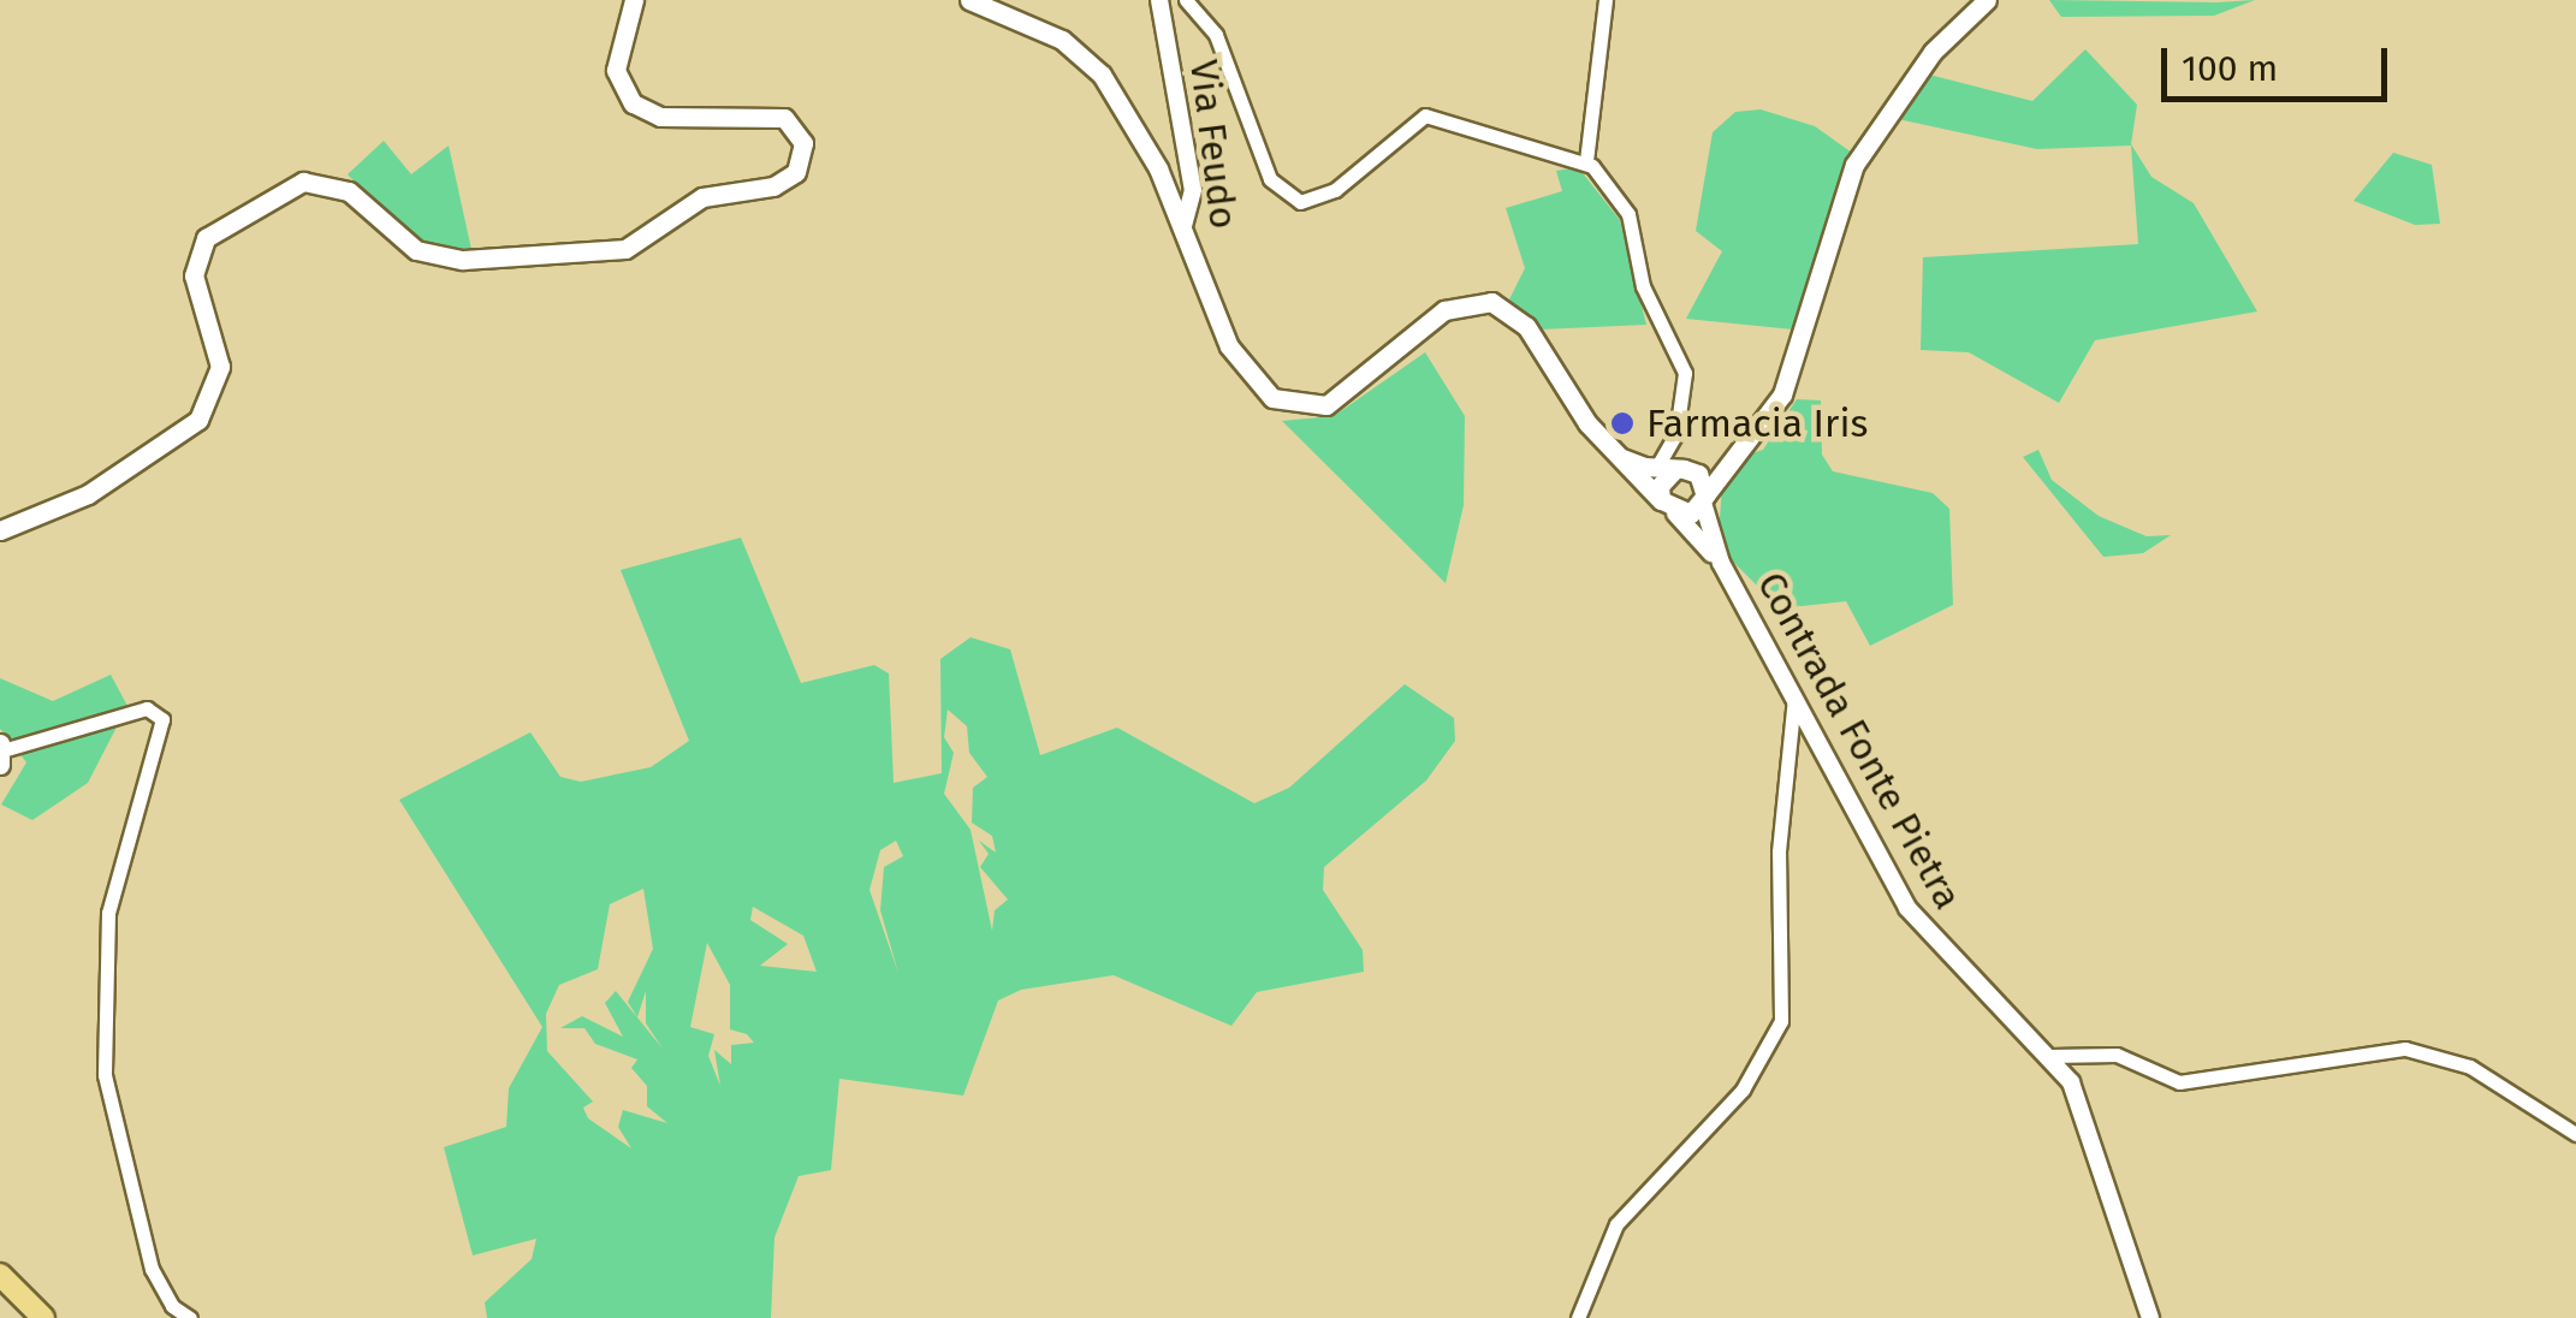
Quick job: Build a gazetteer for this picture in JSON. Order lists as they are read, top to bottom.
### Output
{
  "streets": {
    "main road": ["Via Feudo"],
    "street": ["Contrada Fonte Pietra"]
  },
  "places": ["Farmacia Iris"],
  "scale_bar": "100 m"
}
